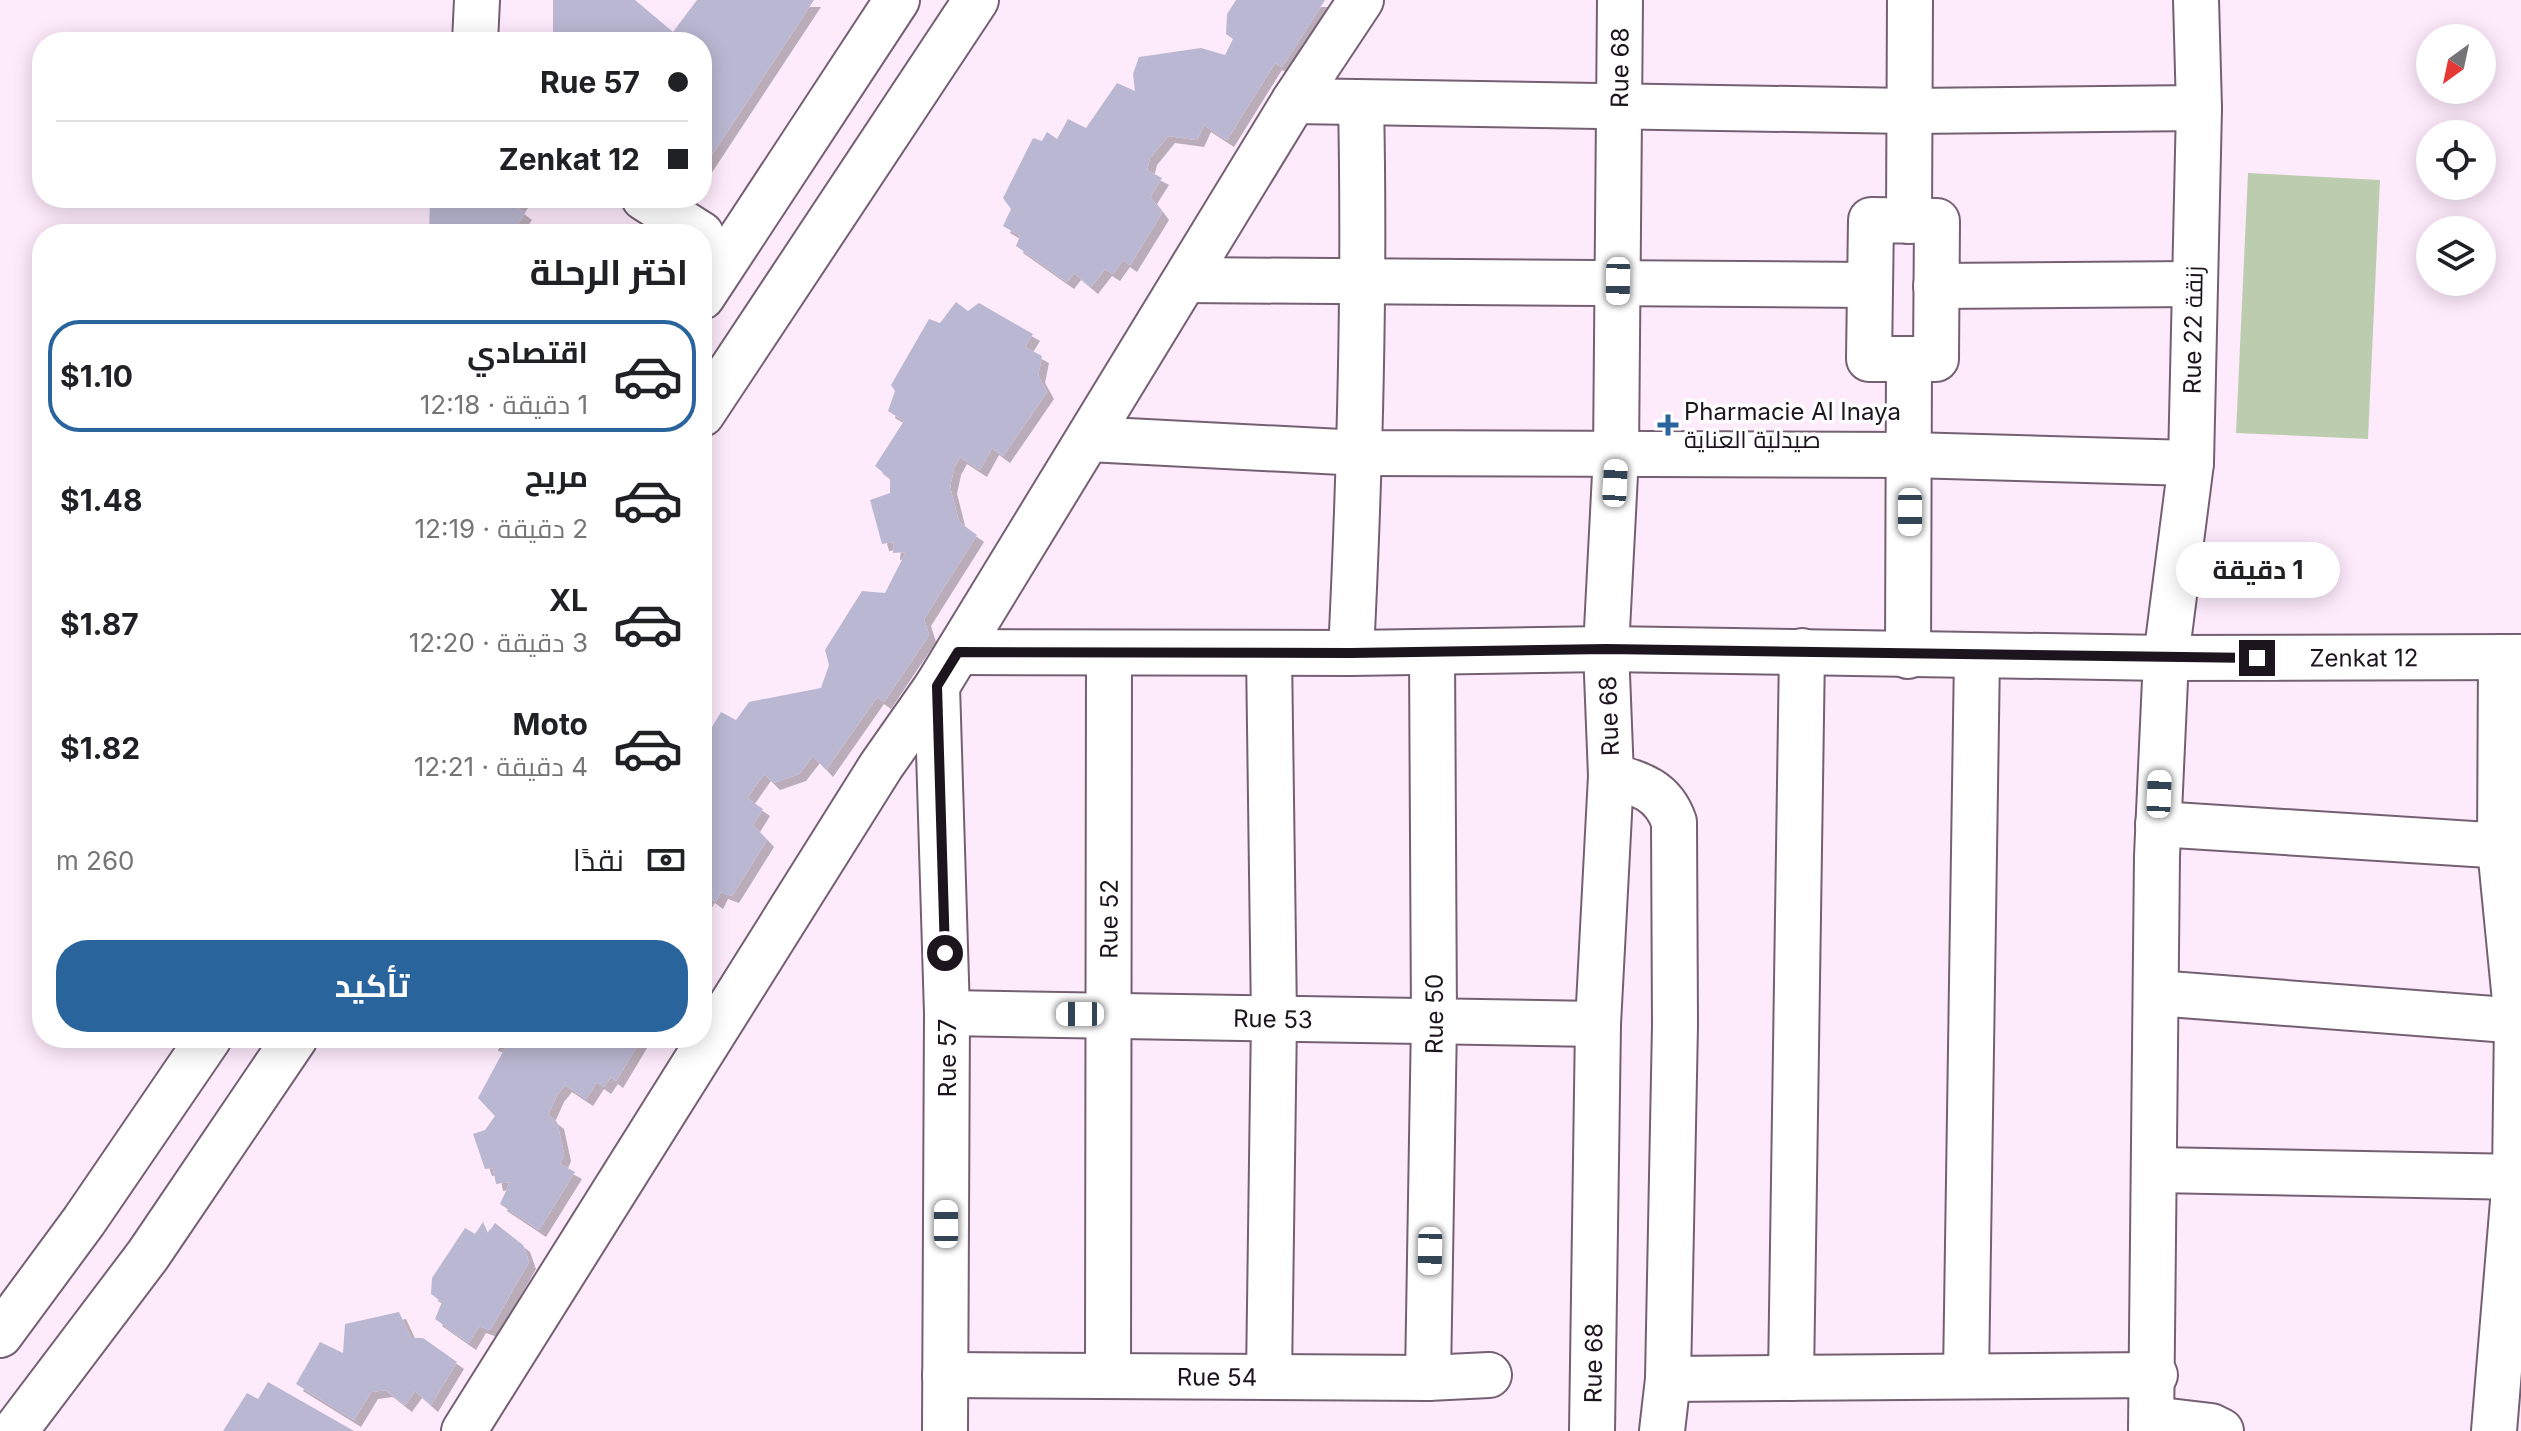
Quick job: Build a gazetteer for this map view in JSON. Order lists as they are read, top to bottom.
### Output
{
  "streets": {
    "street": [
      "Rue 68",
      "Rue 22 زنقة",
      "Zenkat 12",
      "Rue 52",
      "Rue 50",
      "Rue 53",
      "Rue 57",
      "Rue 54"
    ]
  },
  "crossings": [
    ["Rue 68", "Zenkat 12"],
    ["Rue 68", "Rue 53"],
    ["Rue 22 زنقة", "Zenkat 12"],
    ["Zenkat 12", "Rue 52"],
    ["Zenkat 12", "Rue 50"],
    ["Zenkat 12", "Rue 57"],
    ["Rue 52", "Rue 53"],
    ["Rue 52", "Rue 54"],
    ["Rue 50", "Rue 53"],
    ["Rue 50", "Rue 54"],
    ["Rue 53", "Rue 57"],
    ["Rue 57", "Rue 54"]
  ],
  "places": {
    "health": ["Pharmacie Al Inaya صيدلية العناية"]
  },
  "north": "bottom left",
  "page": {
    "banner": ["Rue 57", "Zenkat 12"],
    "heading": "اختر الرحلة",
    "list": [
      {
        "name": "اقتصادي",
        "note": "1 دقيقة · 12:18",
        "value": "$1.10"
      },
      {
        "name": "مريح",
        "note": "2 دقيقة · 12:19",
        "value": "$1.48"
      },
      {
        "name": "XL",
        "note": "3 دقيقة · 12:20",
        "value": "$1.87"
      },
      {
        "name": "Moto",
        "note": "4 دقيقة · 12:21",
        "value": "$1.82"
      }
    ],
    "bubble": "1 دقيقة",
    "pay": ["نقدًا", "260 m"],
    "buttons": "تأكيد"
  }
}
